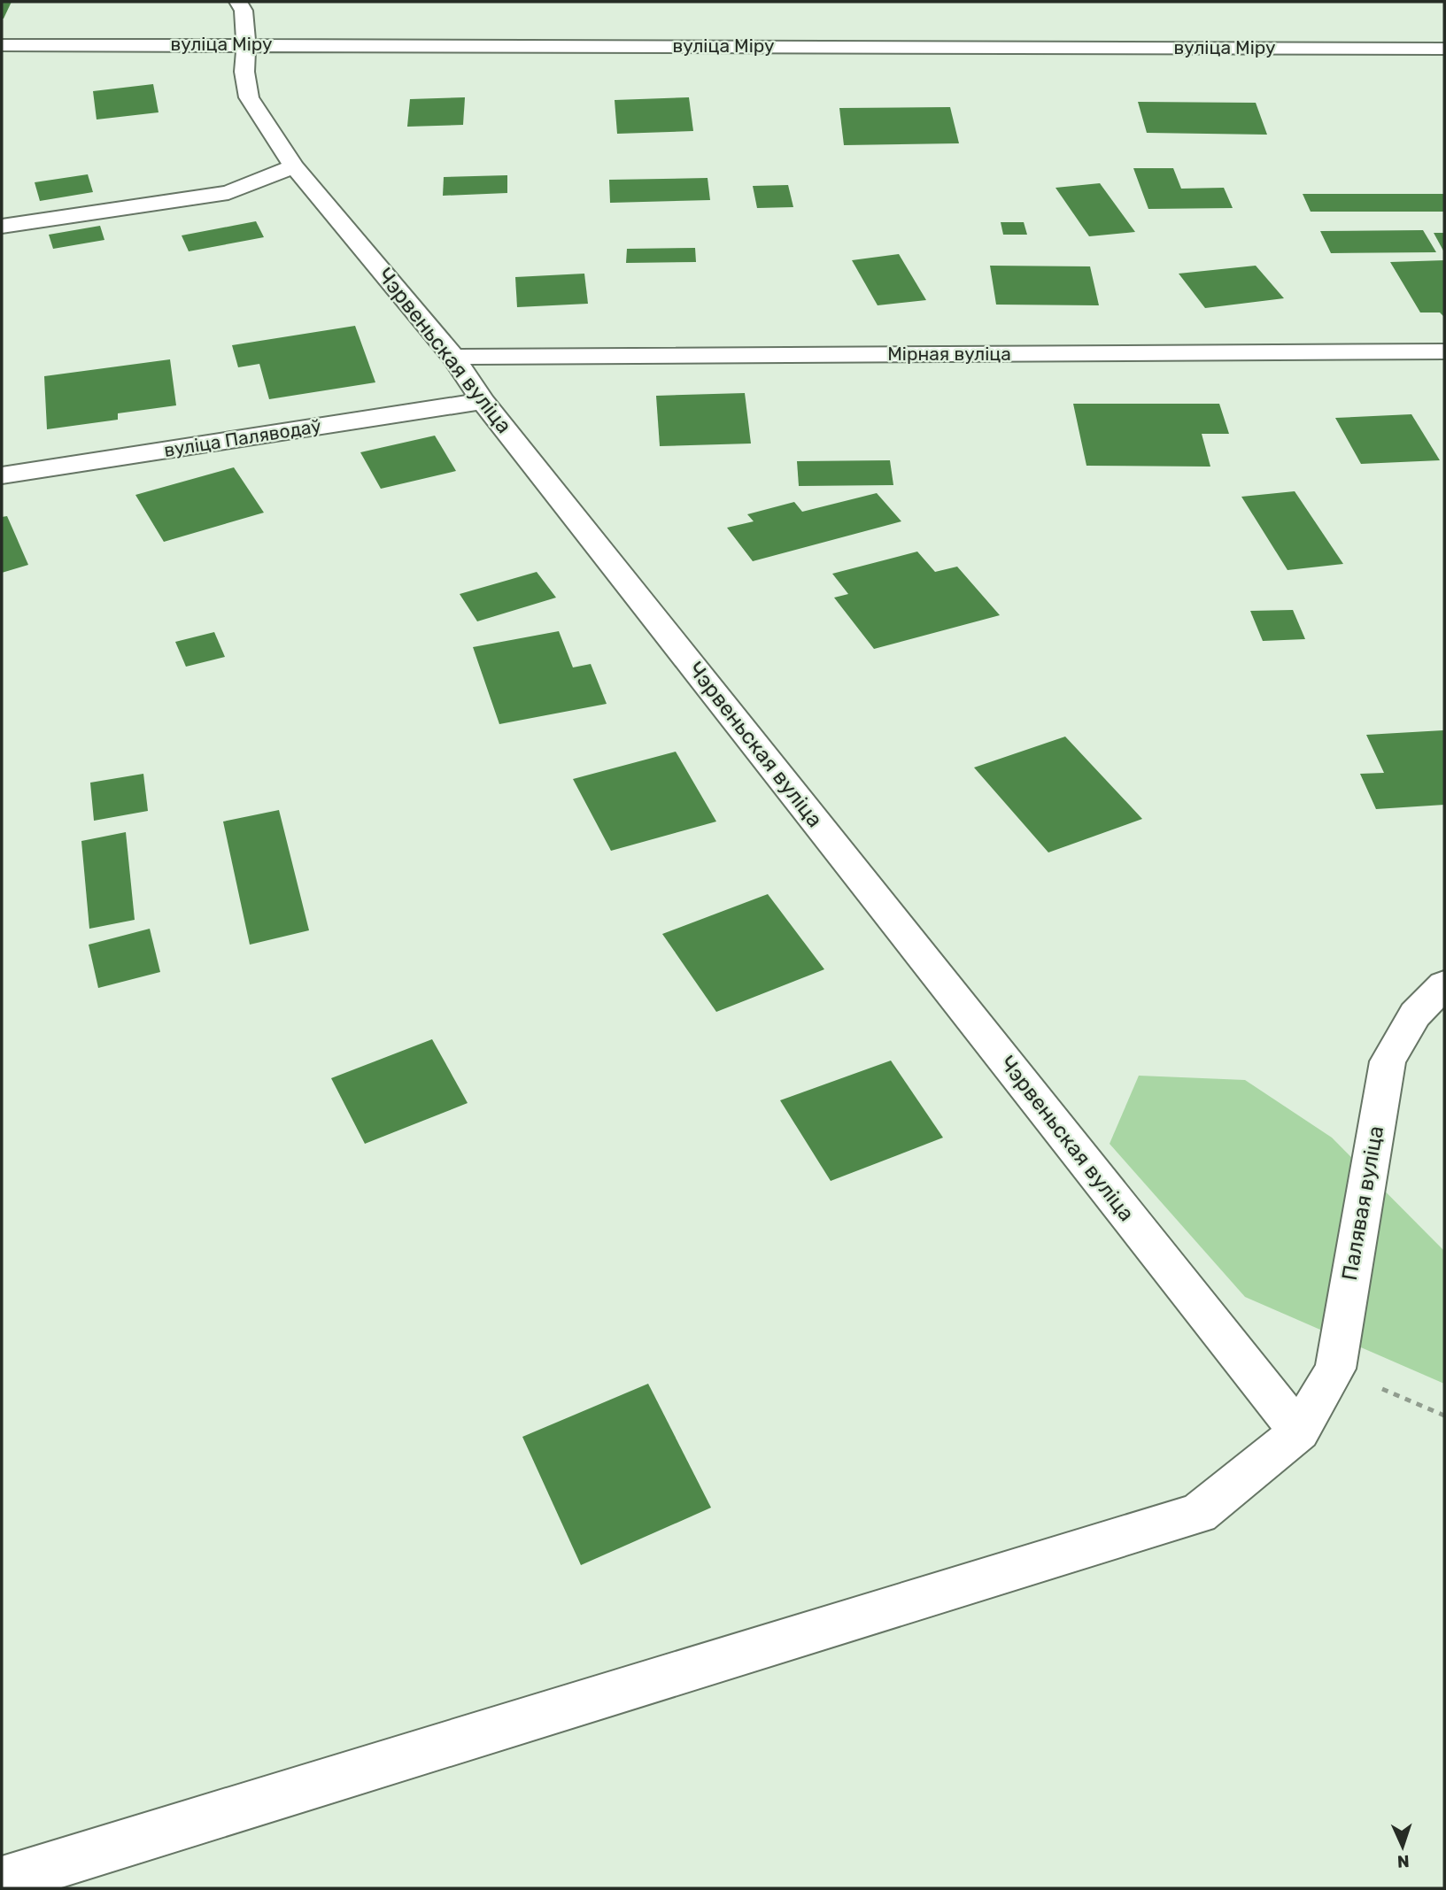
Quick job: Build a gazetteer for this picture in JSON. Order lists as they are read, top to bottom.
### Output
{
  "streets": {
    "street": [
      "вуліца Міру",
      "Чэрвеньская вуліца",
      "Мірная вуліца",
      "вуліца Паляводаў",
      "Палявая вуліца"
    ]
  },
  "crossings": [
    ["вуліца Міру", "Чэрвеньская вуліца"],
    ["Чэрвеньская вуліца", "Мірная вуліца"],
    ["Чэрвеньская вуліца", "вуліца Паляводаў"],
    ["Чэрвеньская вуліца", "Палявая вуліца"]
  ],
  "north": "bottom"
}
